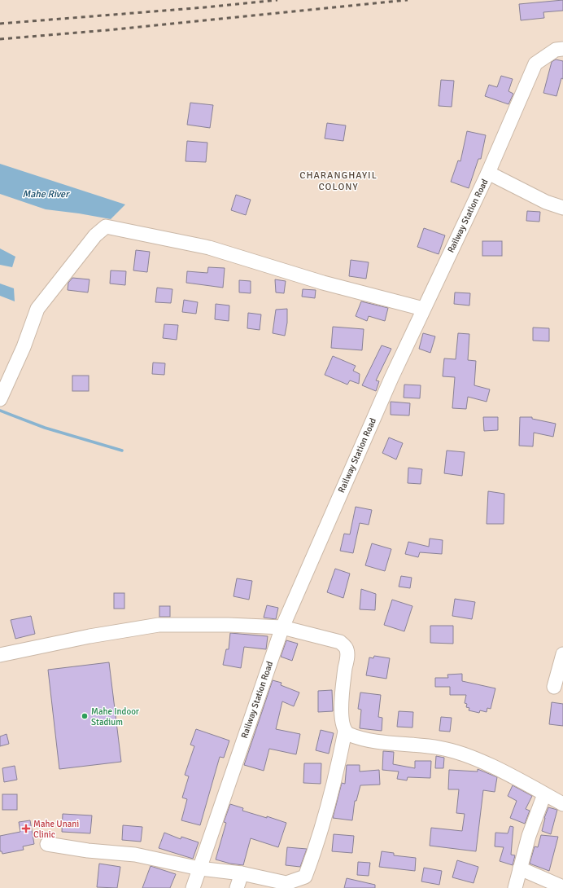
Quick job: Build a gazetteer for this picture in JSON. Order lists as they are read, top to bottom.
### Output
{
  "streets": {
    "street": ["Railway Station Road"]
  },
  "districts": ["CHARANGHAYIL COLONY"],
  "water": ["Mahe River"],
  "places": {
    "other": ["Mahe Indoor Stadium"],
    "health": ["Mahe Unani Clinic"]
  }
}
